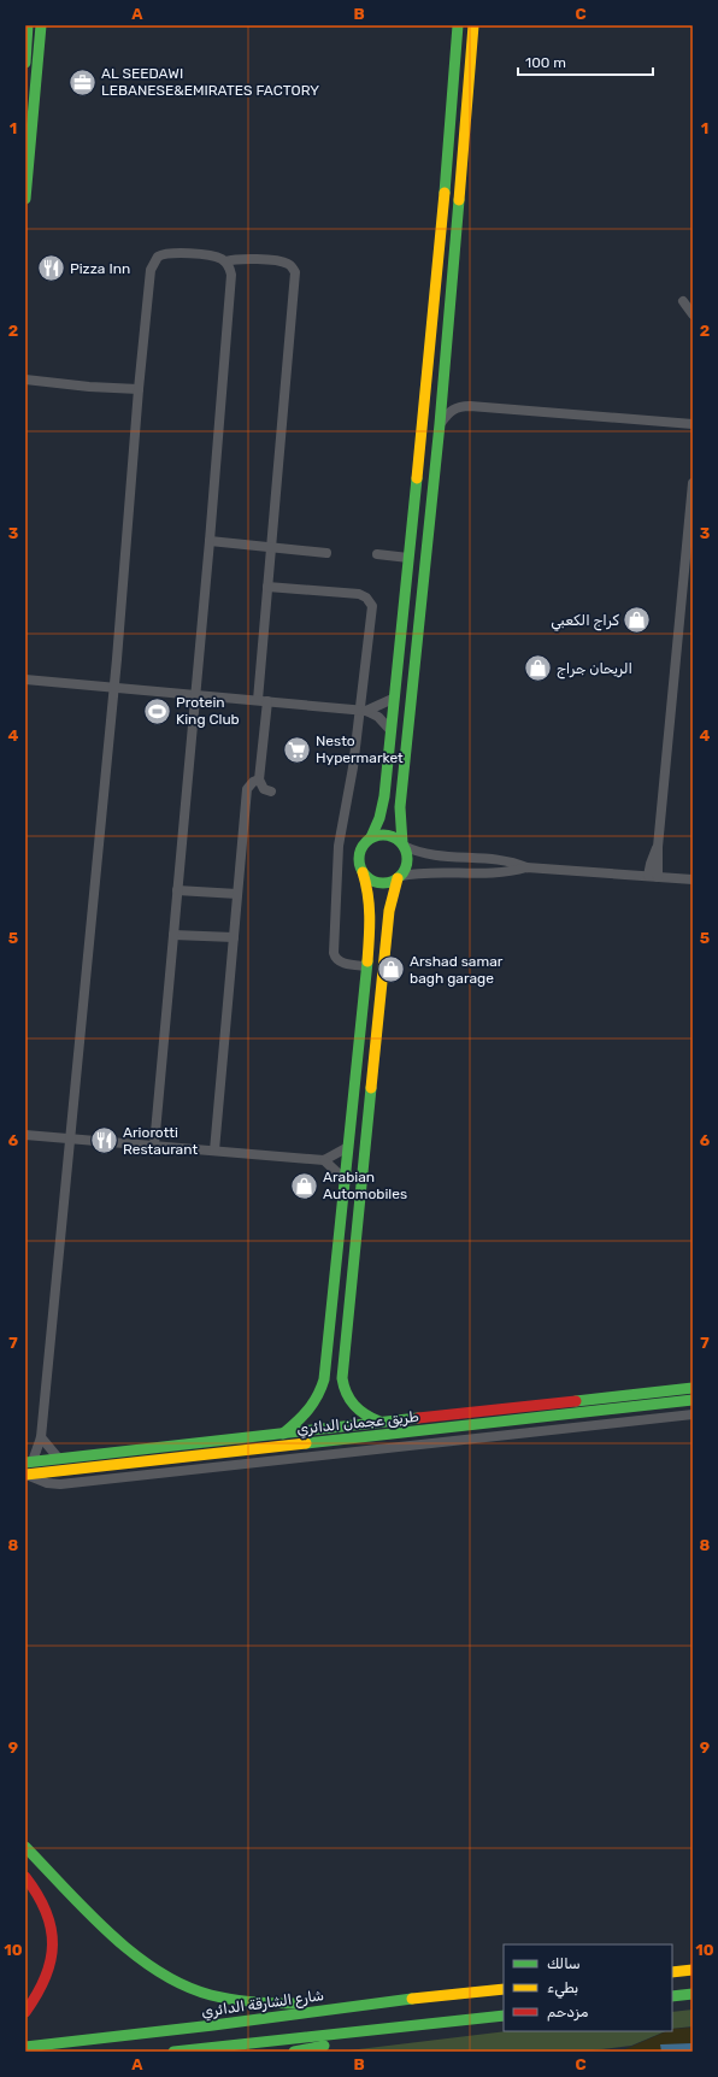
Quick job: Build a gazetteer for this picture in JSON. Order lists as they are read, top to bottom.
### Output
{
  "streets": {
    "main road": ["طريق عجمان الدائري", "شارع الشارقة الدائري"]
  },
  "places": {
    "office": ["AL SEEDAWI LEBANESE&EMIRATES FACTORY"],
    "restaurant": ["Pizza Inn", "Ariorotti Restaurant"],
    "shop": [
      "كراج الكعبي",
      "الريحان جراج",
      "Arshad samar bagh garage",
      "Arabian Automobiles"
    ],
    "sports": ["Protein King Club"],
    "supermarket": ["Nesto Hypermarket"]
  },
  "legend": ["سالك", "بطيء", "مزدحم"],
  "scale_bar": "100 m",
  "grid": {
    "columns": ["A", "B", "C"],
    "rows": [
      "1",
      "2",
      "3",
      "4",
      "5",
      "6",
      "7",
      "8",
      "9",
      "10"
    ]
  }
}
